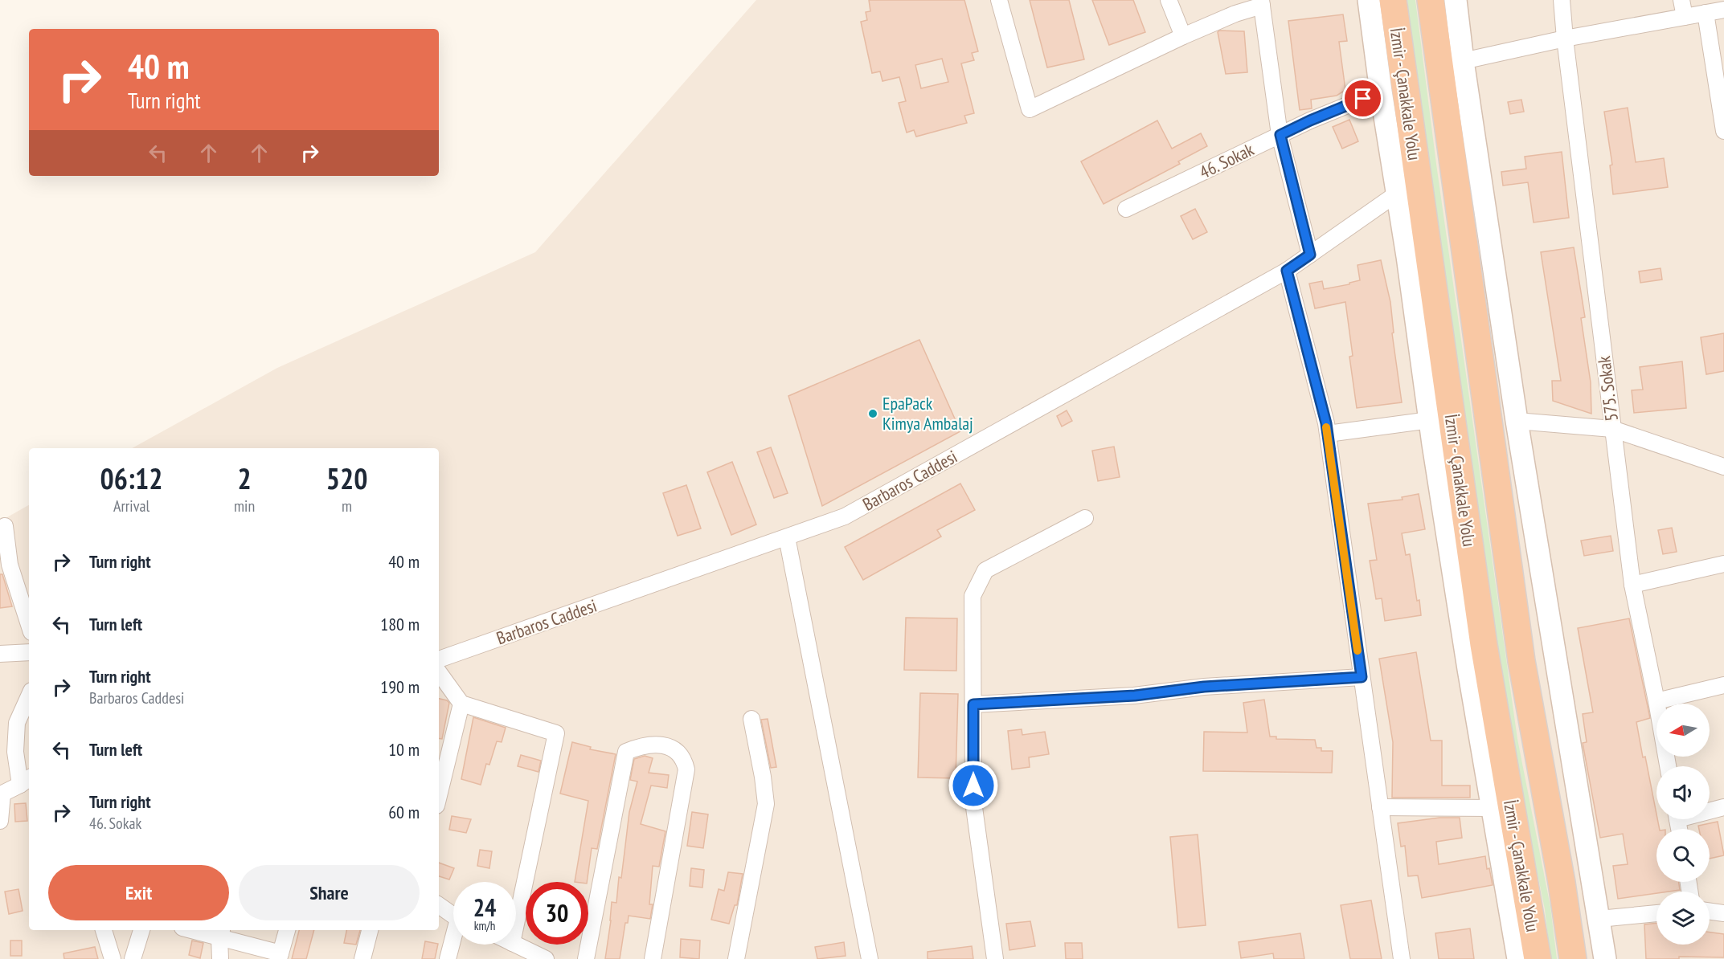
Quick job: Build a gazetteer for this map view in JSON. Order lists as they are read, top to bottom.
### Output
{
  "streets": {
    "highway": ["İzmir - Çanakkale Yolu"],
    "street": ["46. Sokak", "575. Sokak", "Barbaros Caddesi"]
  },
  "places": ["EpaPack Kimya Ambalaj"],
  "north": "left",
  "page": {
    "turn": ["40 m", "Turn right"],
    "eta": [
      "06:12",
      "Arrival",
      "2",
      "min",
      "520",
      "m"
    ],
    "list": [
      {
        "name": "Turn right",
        "value": "40 m"
      },
      {
        "name": "Turn left",
        "value": "180 m"
      },
      {
        "name": "Turn right",
        "note": "Barbaros Caddesi",
        "value": "190 m"
      },
      {
        "name": "Turn left",
        "value": "10 m"
      },
      {
        "name": "Turn right",
        "note": "46. Sokak",
        "value": "60 m"
      }
    ],
    "buttons": ["Exit", "Share"],
    "speed": "24 km/h",
    "limit": "30"
  }
}
